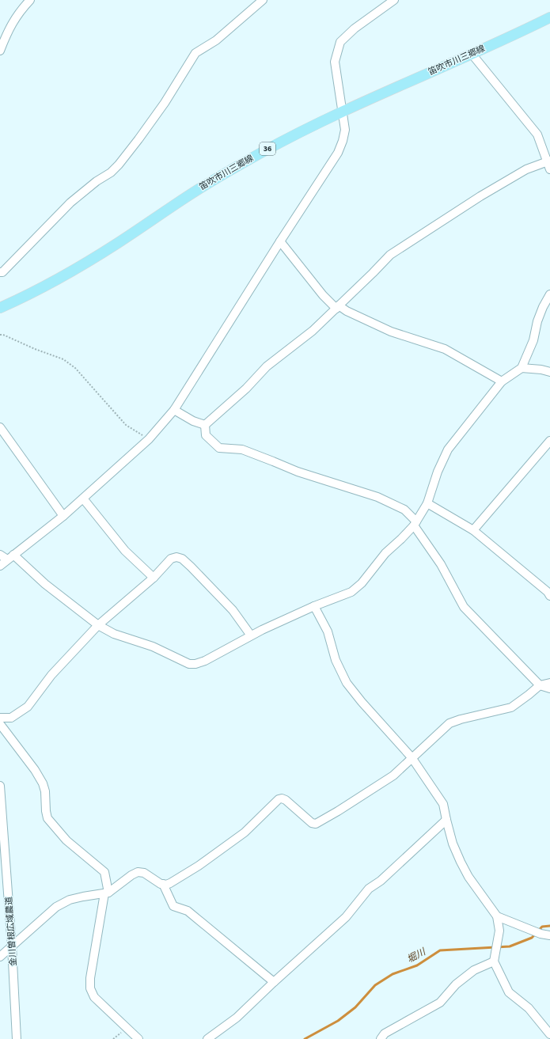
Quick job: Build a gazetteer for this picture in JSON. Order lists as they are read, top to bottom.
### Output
{
  "streets": {
    "main road": ["笛吹市川三郷線", "36"],
    "street": ["金川曽根広域農道"]
  },
  "water": ["堀川"]
}
